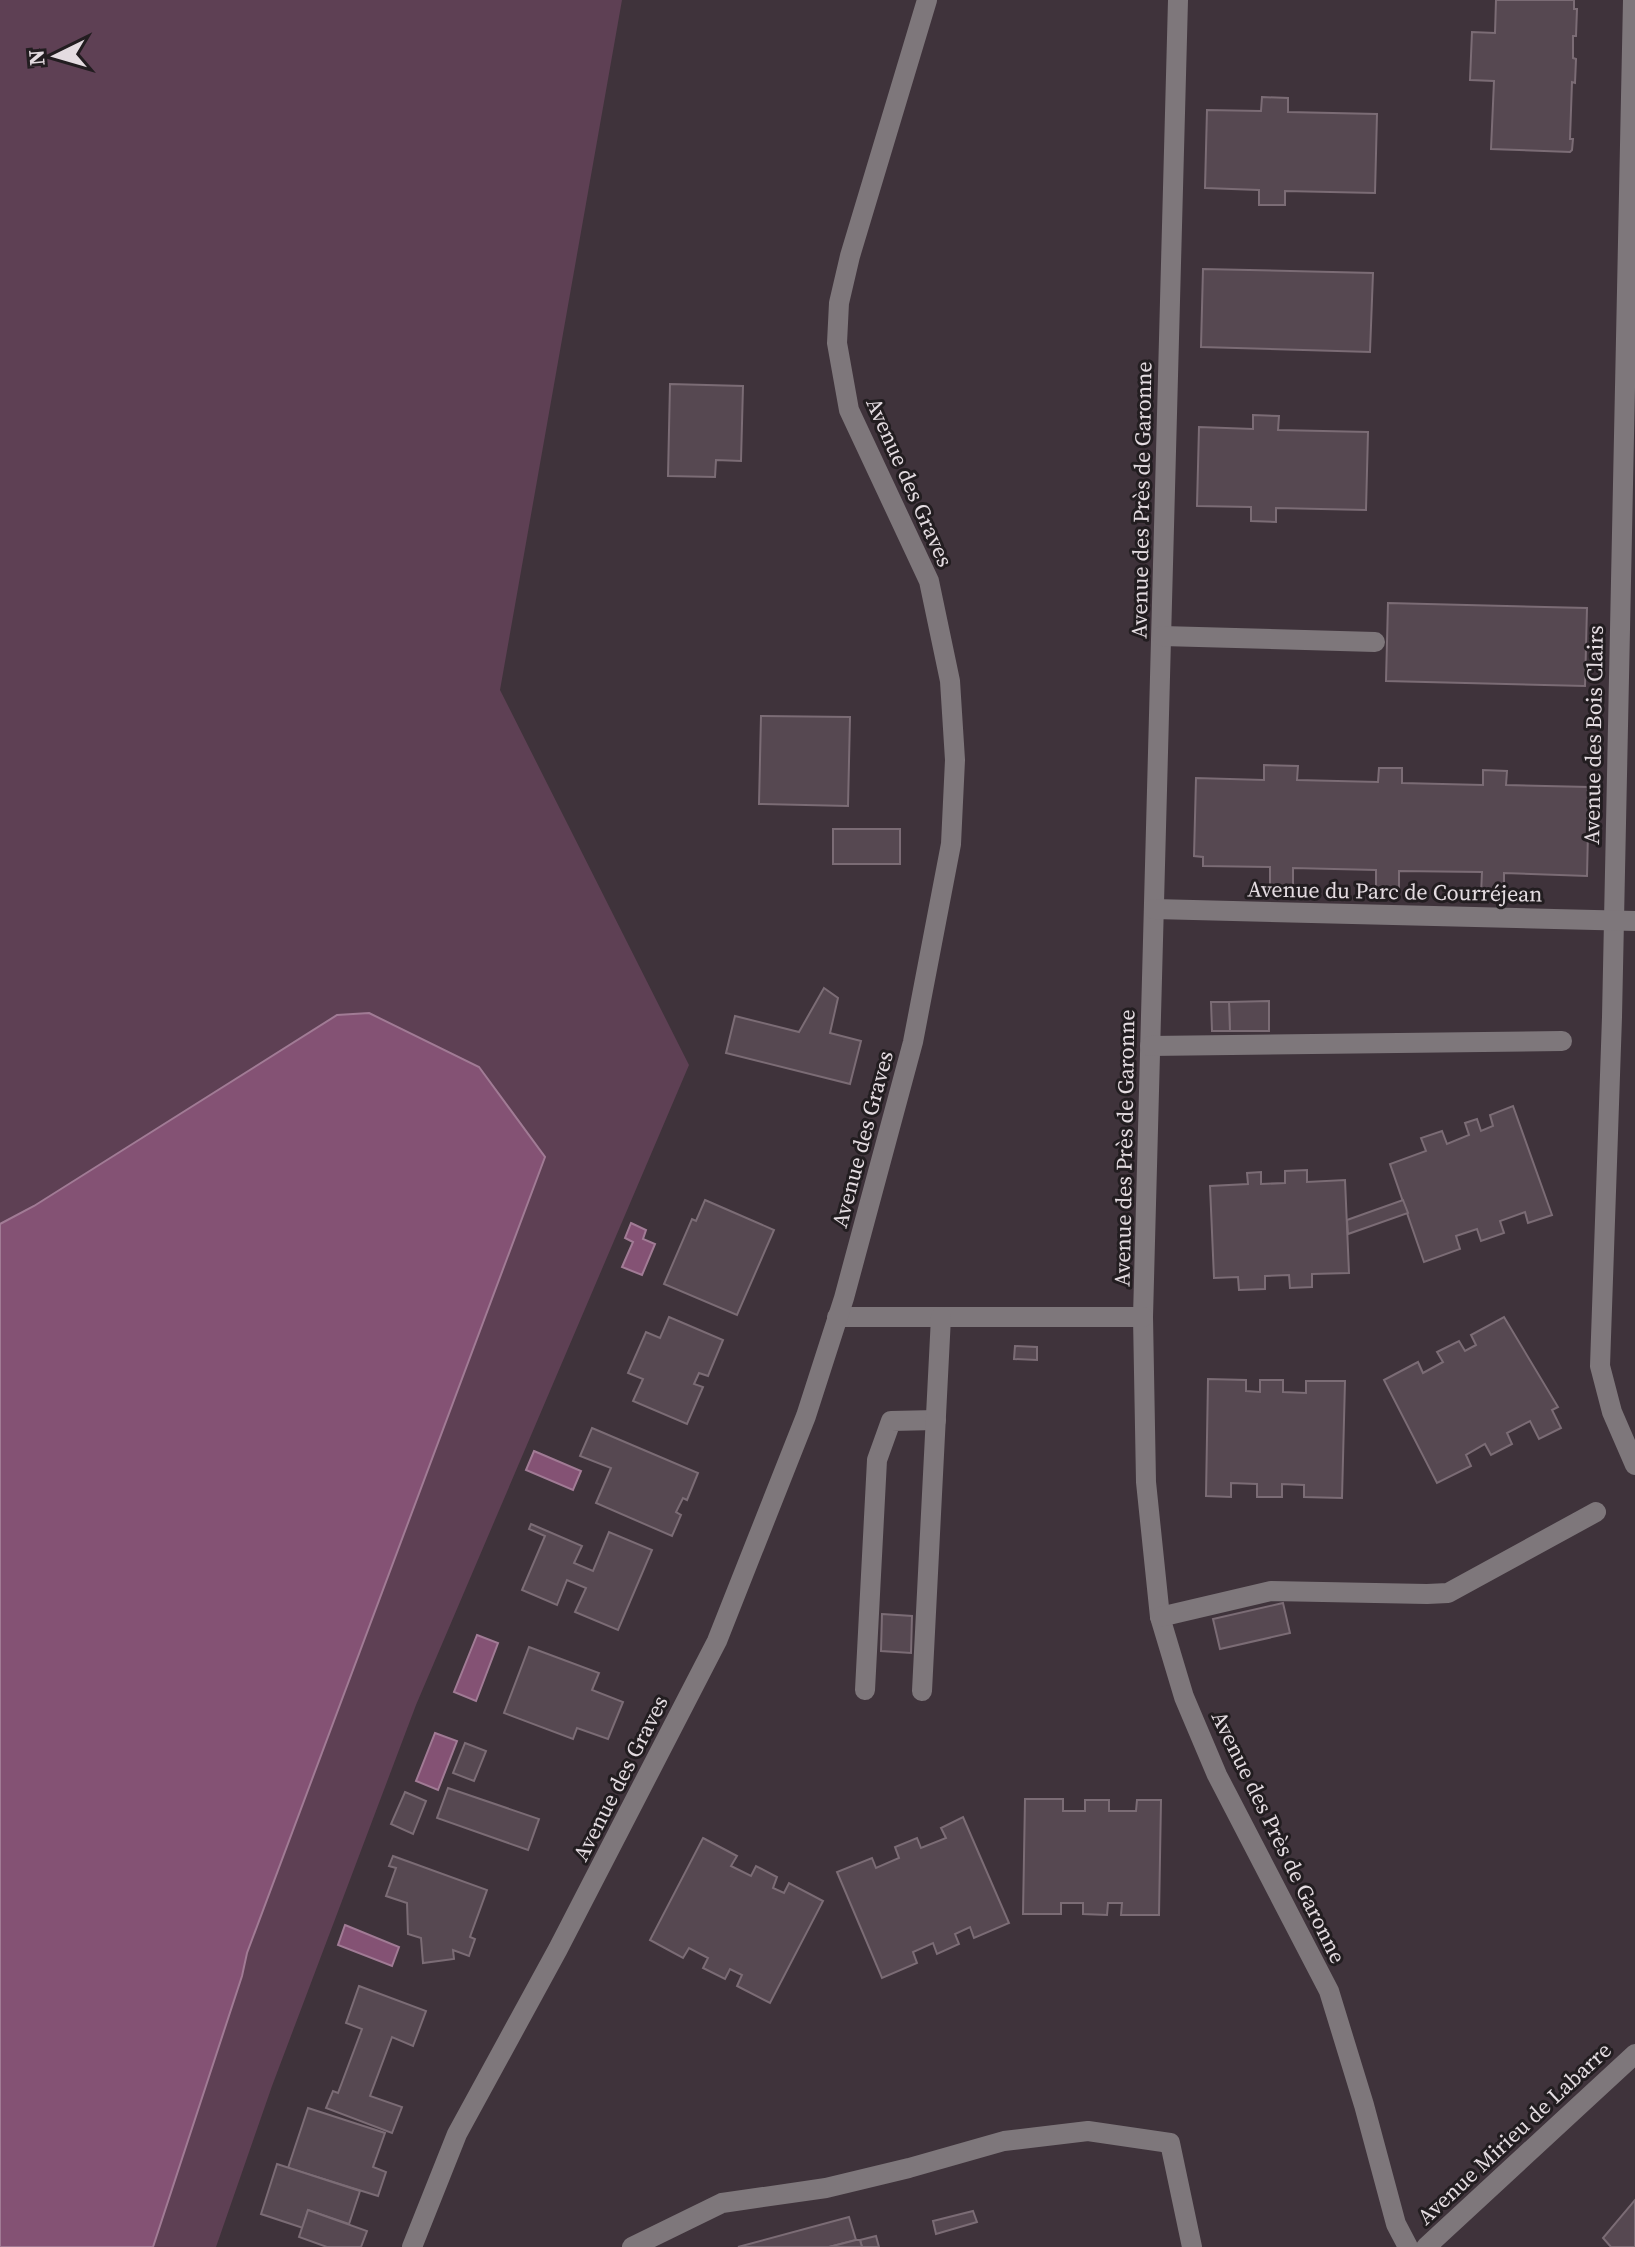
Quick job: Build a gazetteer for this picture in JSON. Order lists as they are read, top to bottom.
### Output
{
  "streets": {
    "street": [
      "Avenue des Graves",
      "Avenue des Près de Garonne",
      "Avenue des Bois Clairs",
      "Avenue du Parc de Courréjean",
      "Avenue Mirieu de Labarre"
    ]
  },
  "crossings": [
    ["Avenue des Près de Garonne", "Avenue du Parc de Courréjean"],
    ["Avenue des Bois Clairs", "Avenue du Parc de Courréjean"]
  ],
  "north": "left"
}
